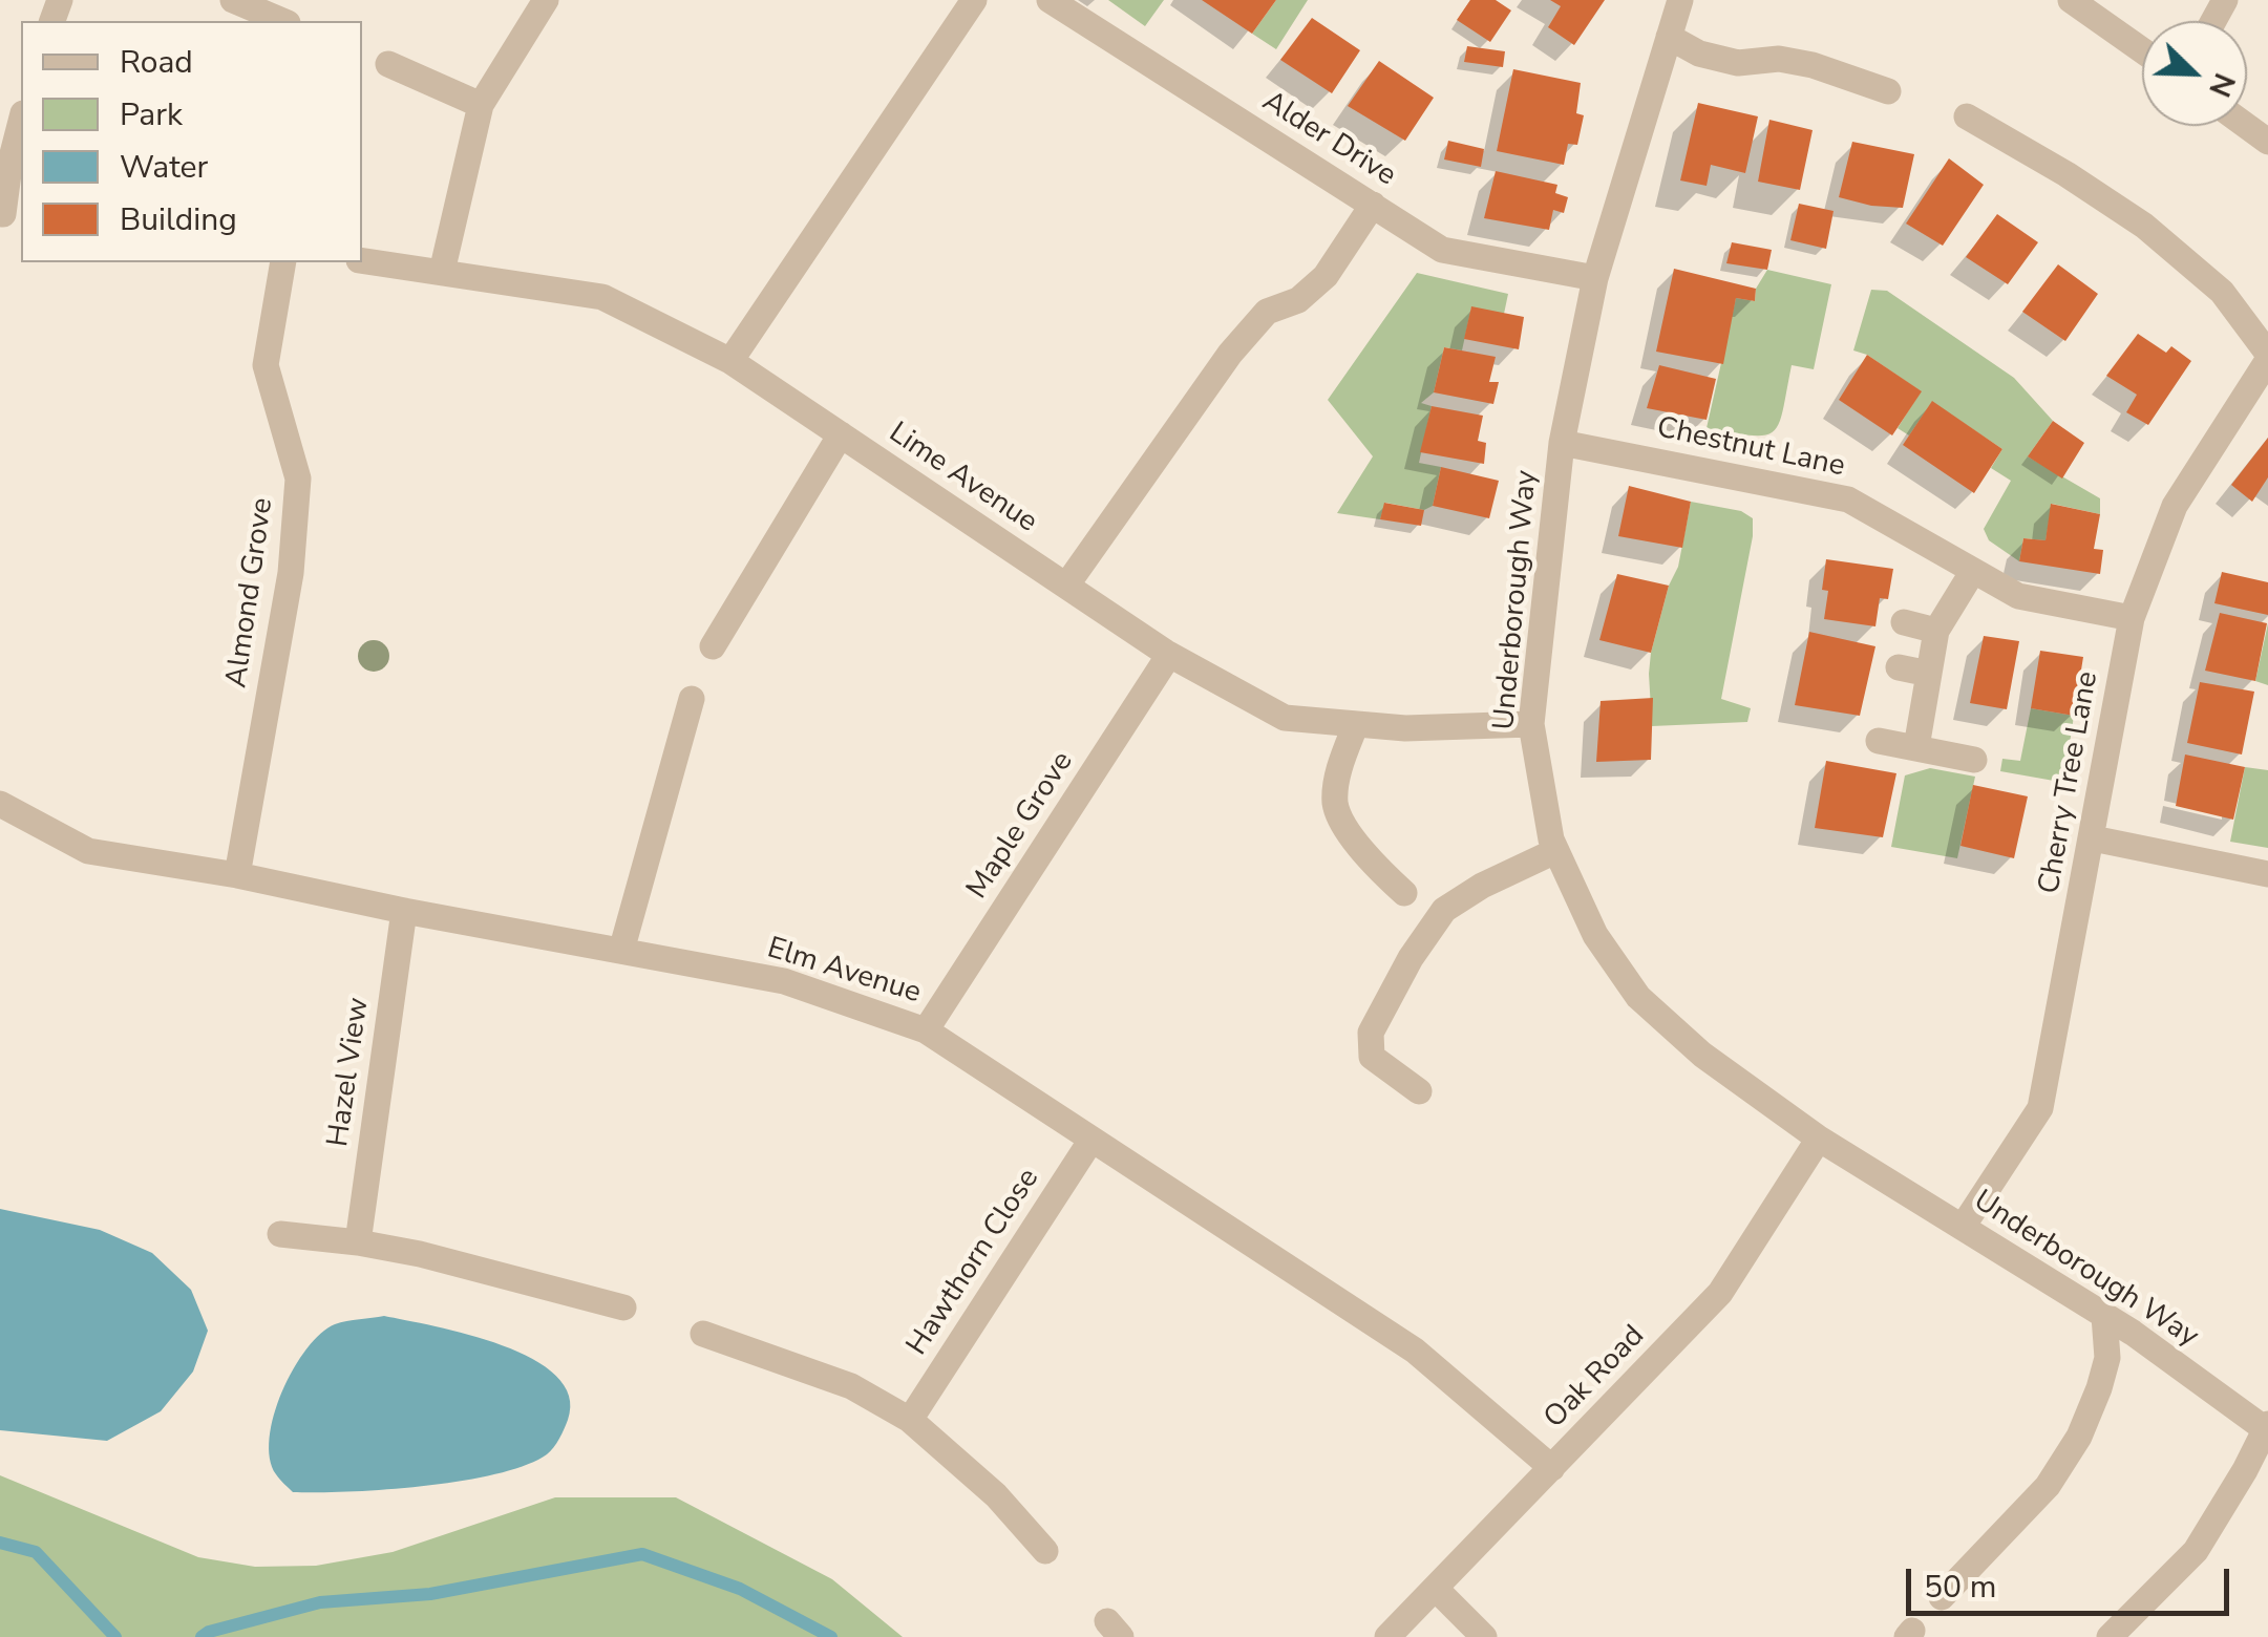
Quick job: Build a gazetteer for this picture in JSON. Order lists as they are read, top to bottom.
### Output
{
  "streets": {
    "street": [
      "Alder Drive",
      "Chestnut Lane",
      "Lime Avenue",
      "Almond Grove",
      "Underborough Way",
      "Cherry Tree Lane",
      "Maple Grove",
      "Elm Avenue",
      "Hazel View",
      "Hawthorn Close",
      "Oak Road"
    ]
  },
  "crossings": [
    ["Alder Drive", "Underborough Way"],
    ["Chestnut Lane", "Underborough Way"],
    ["Chestnut Lane", "Cherry Tree Lane"],
    ["Lime Avenue", "Underborough Way"],
    ["Lime Avenue", "Maple Grove"],
    ["Almond Grove", "Elm Avenue"],
    ["Underborough Way", "Cherry Tree Lane"],
    ["Underborough Way", "Oak Road"],
    ["Maple Grove", "Elm Avenue"],
    ["Elm Avenue", "Hazel View"],
    ["Elm Avenue", "Hawthorn Close"],
    ["Elm Avenue", "Oak Road"]
  ],
  "legend": [
    "Road",
    "Park",
    "Water",
    "Building"
  ],
  "scale_bar": "50 m",
  "north": "bottom right"
}
